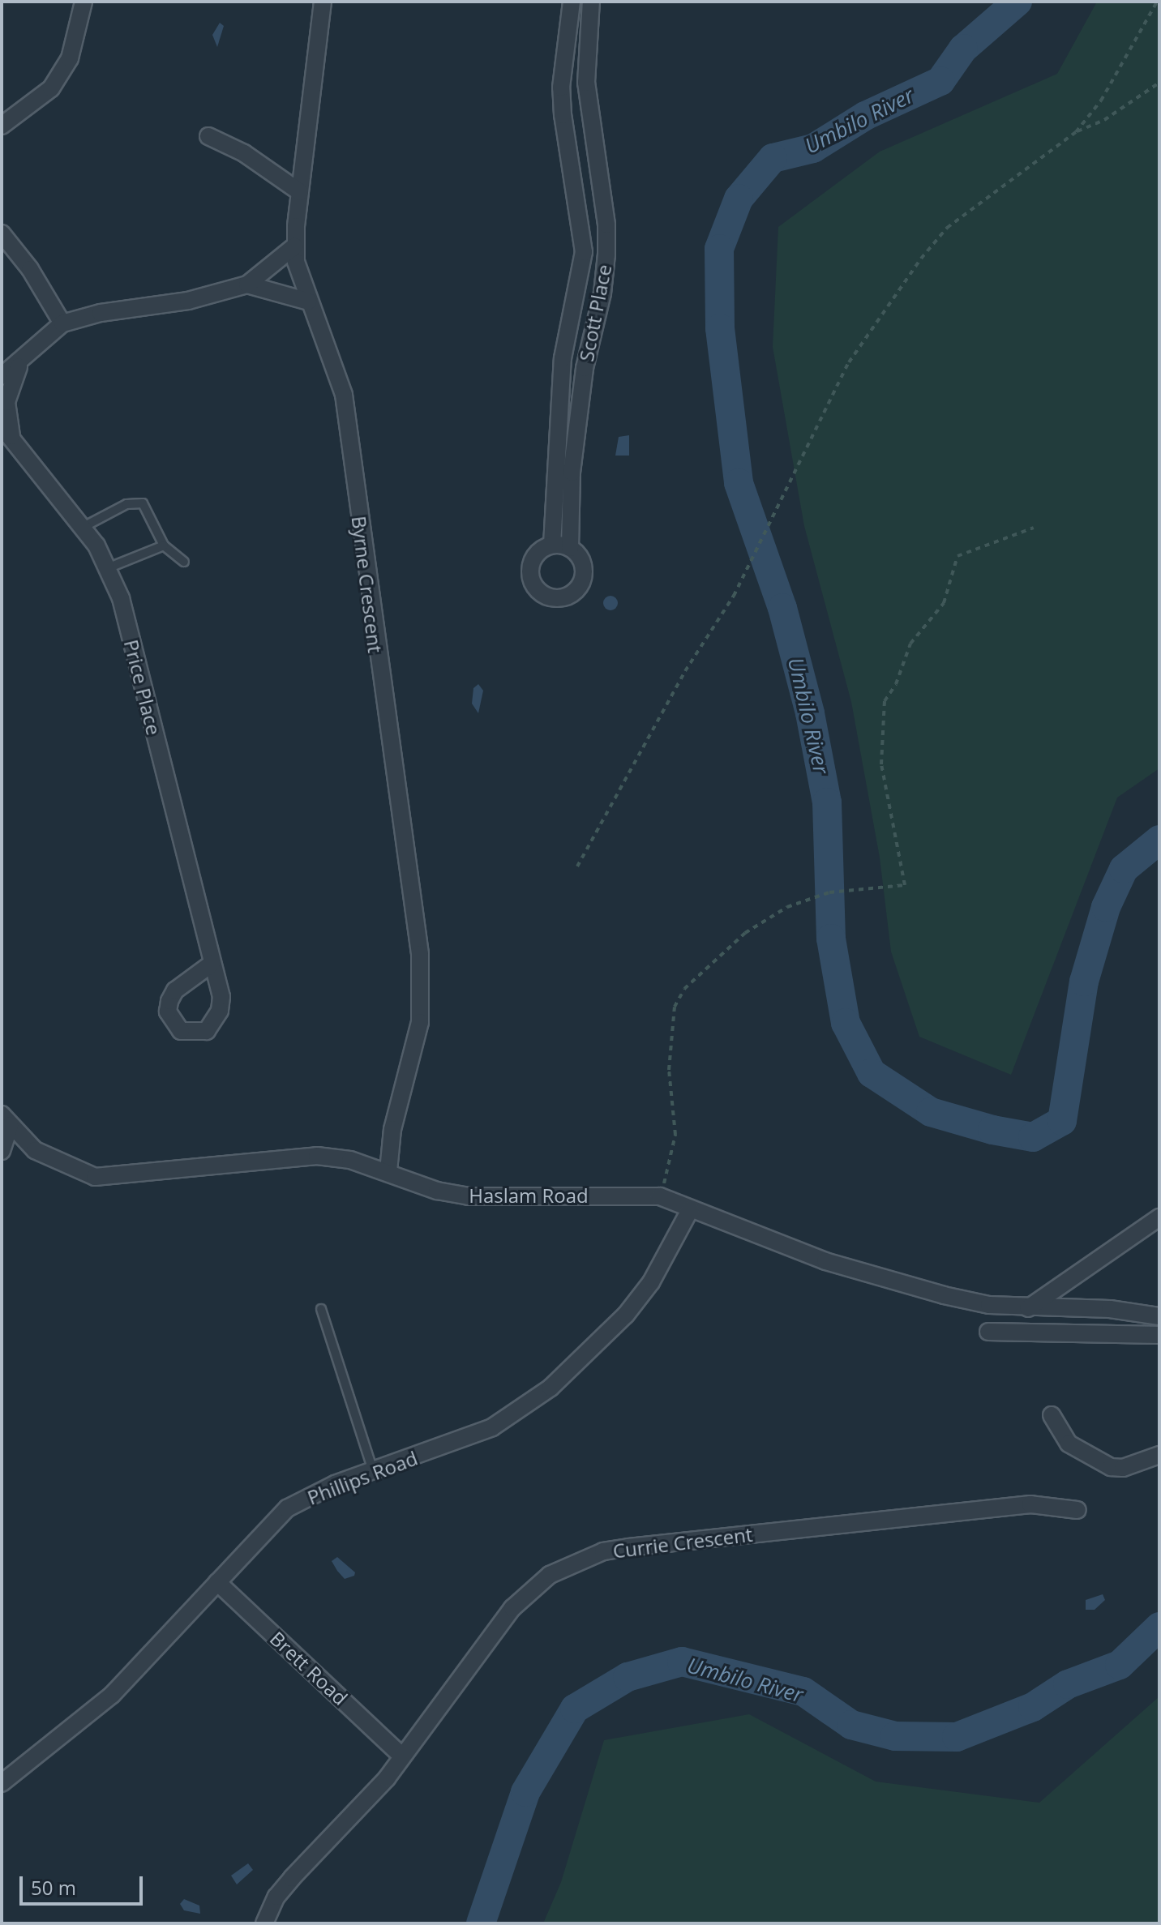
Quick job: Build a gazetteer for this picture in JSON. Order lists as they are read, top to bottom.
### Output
{
  "streets": {
    "street": [
      "Scott Place",
      "Byrne Crescent",
      "Price Place",
      "Haslam Road",
      "Phillips Road",
      "Currie Crescent",
      "Brett Road"
    ]
  },
  "crossings": [
    ["Byrne Crescent", "Haslam Road"],
    ["Haslam Road", "Phillips Road"],
    ["Phillips Road", "Brett Road"],
    ["Currie Crescent", "Brett Road"]
  ],
  "water": ["Umbilo River"],
  "scale_bar": "50 m"
}
